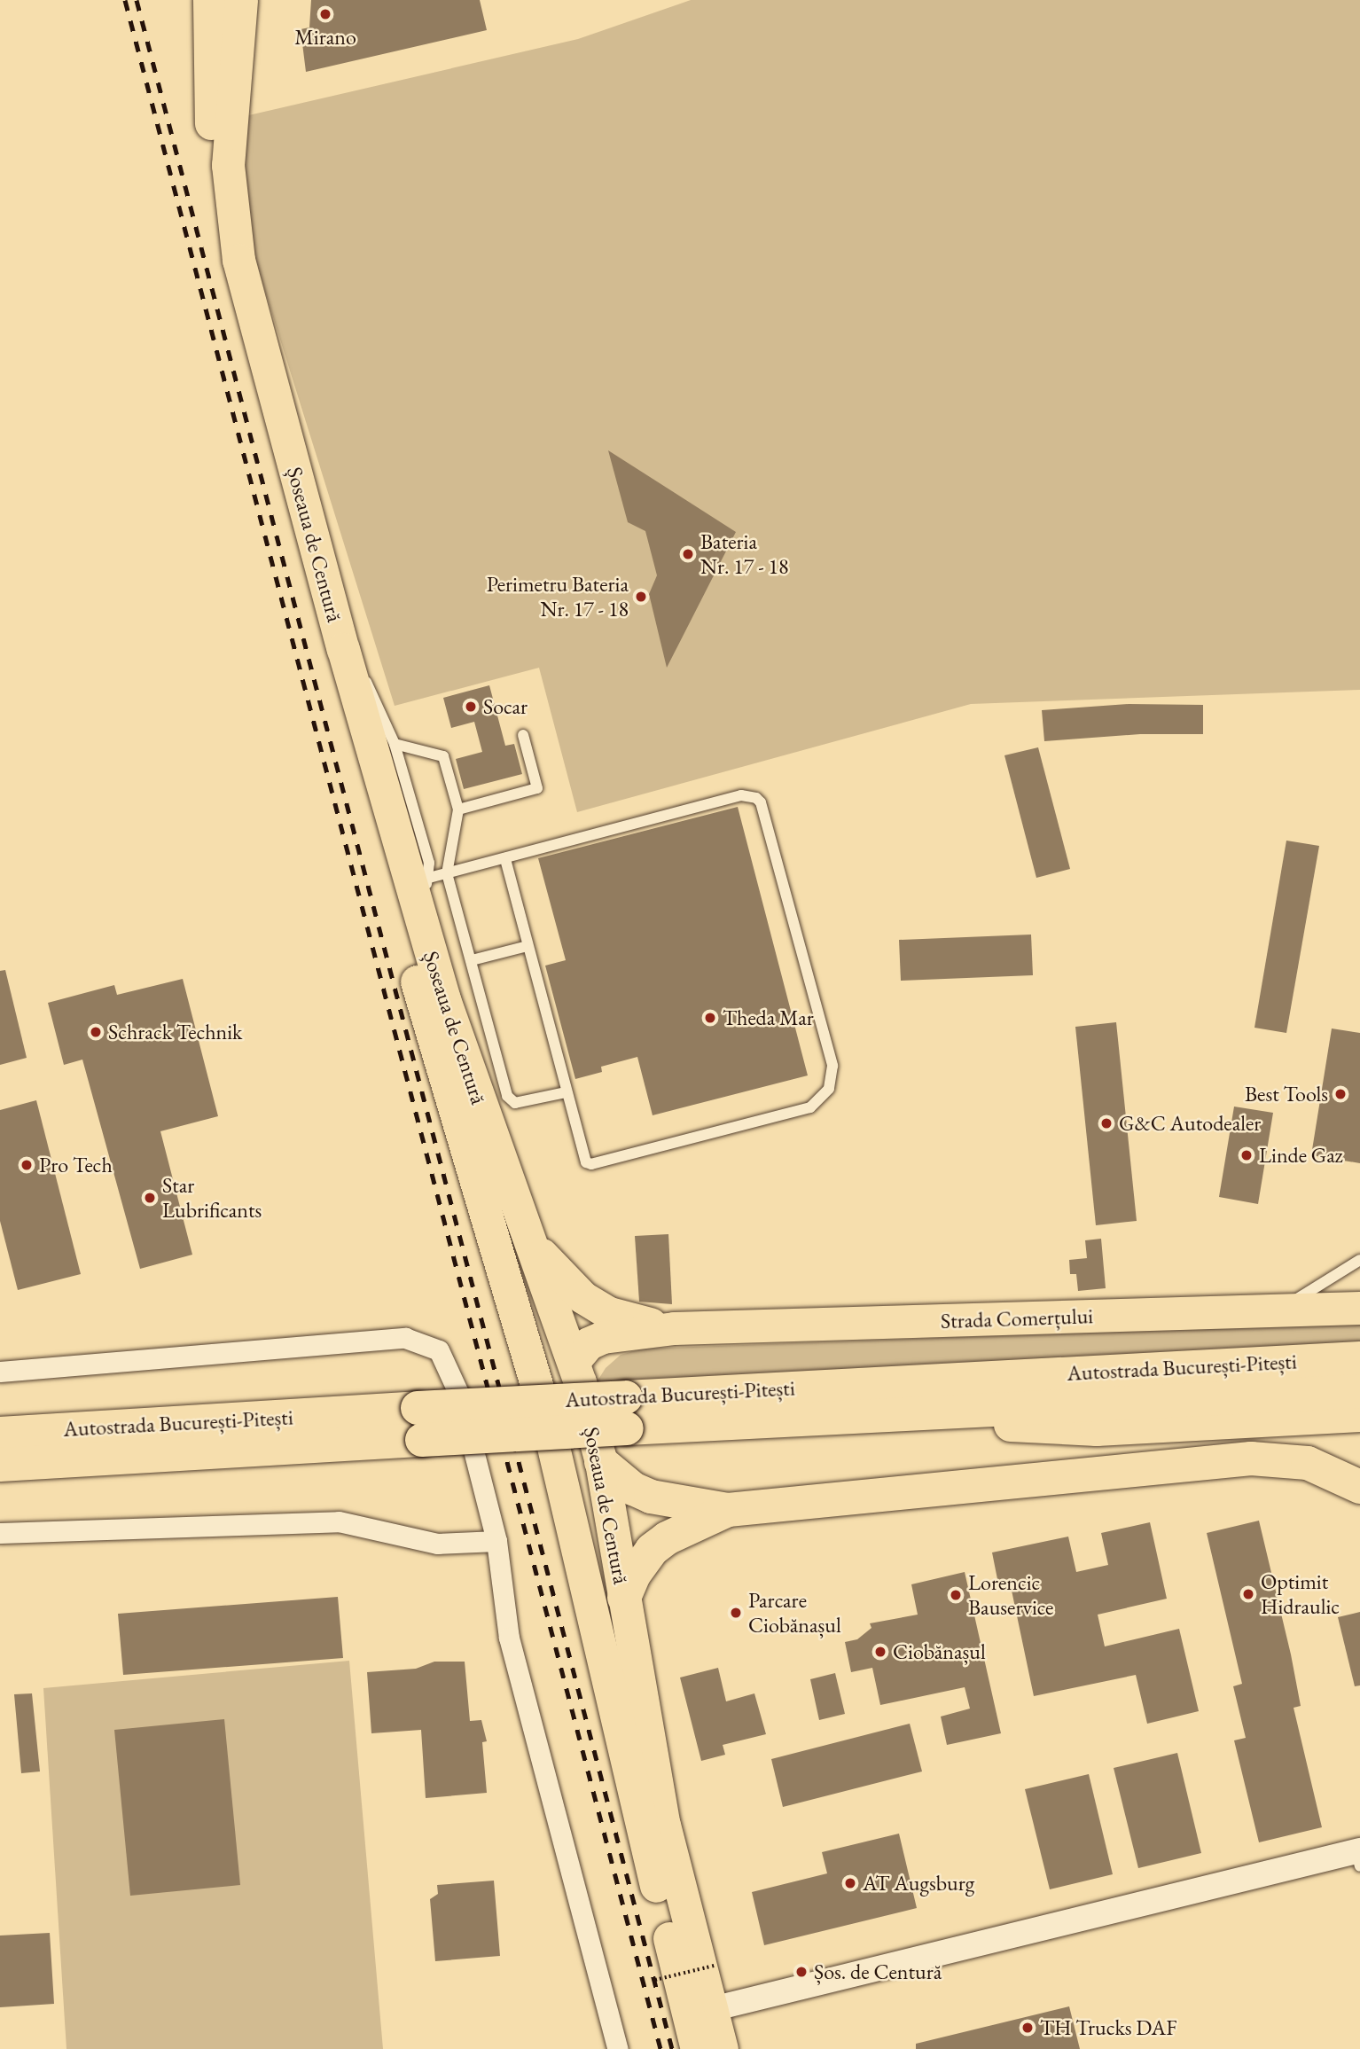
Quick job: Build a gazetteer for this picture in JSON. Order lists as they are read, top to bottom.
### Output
{
  "streets": {
    "highway": ["Autostrada București-Pitești"],
    "main road": ["Șoseaua de Centură", "Strada Comerțului"]
  },
  "places": [
    "Mirano",
    "Bateria Nr. 17 - 18",
    "Perimetru Bateria Nr. 17 - 18",
    "Socar",
    "Theda Mar",
    "Schrack Technik",
    "Best Tools",
    "G&C Autodealer",
    "Linde Gaz",
    "Pro Tech",
    "Star Lubrificants",
    "Optimit Hidraulic",
    "Lorencic Bauservice",
    "Parcare Ciobănașul",
    "Ciobănașul",
    "AT Augsburg",
    "Șos. de Centură",
    "TH Trucks DAF"
  ]
}
